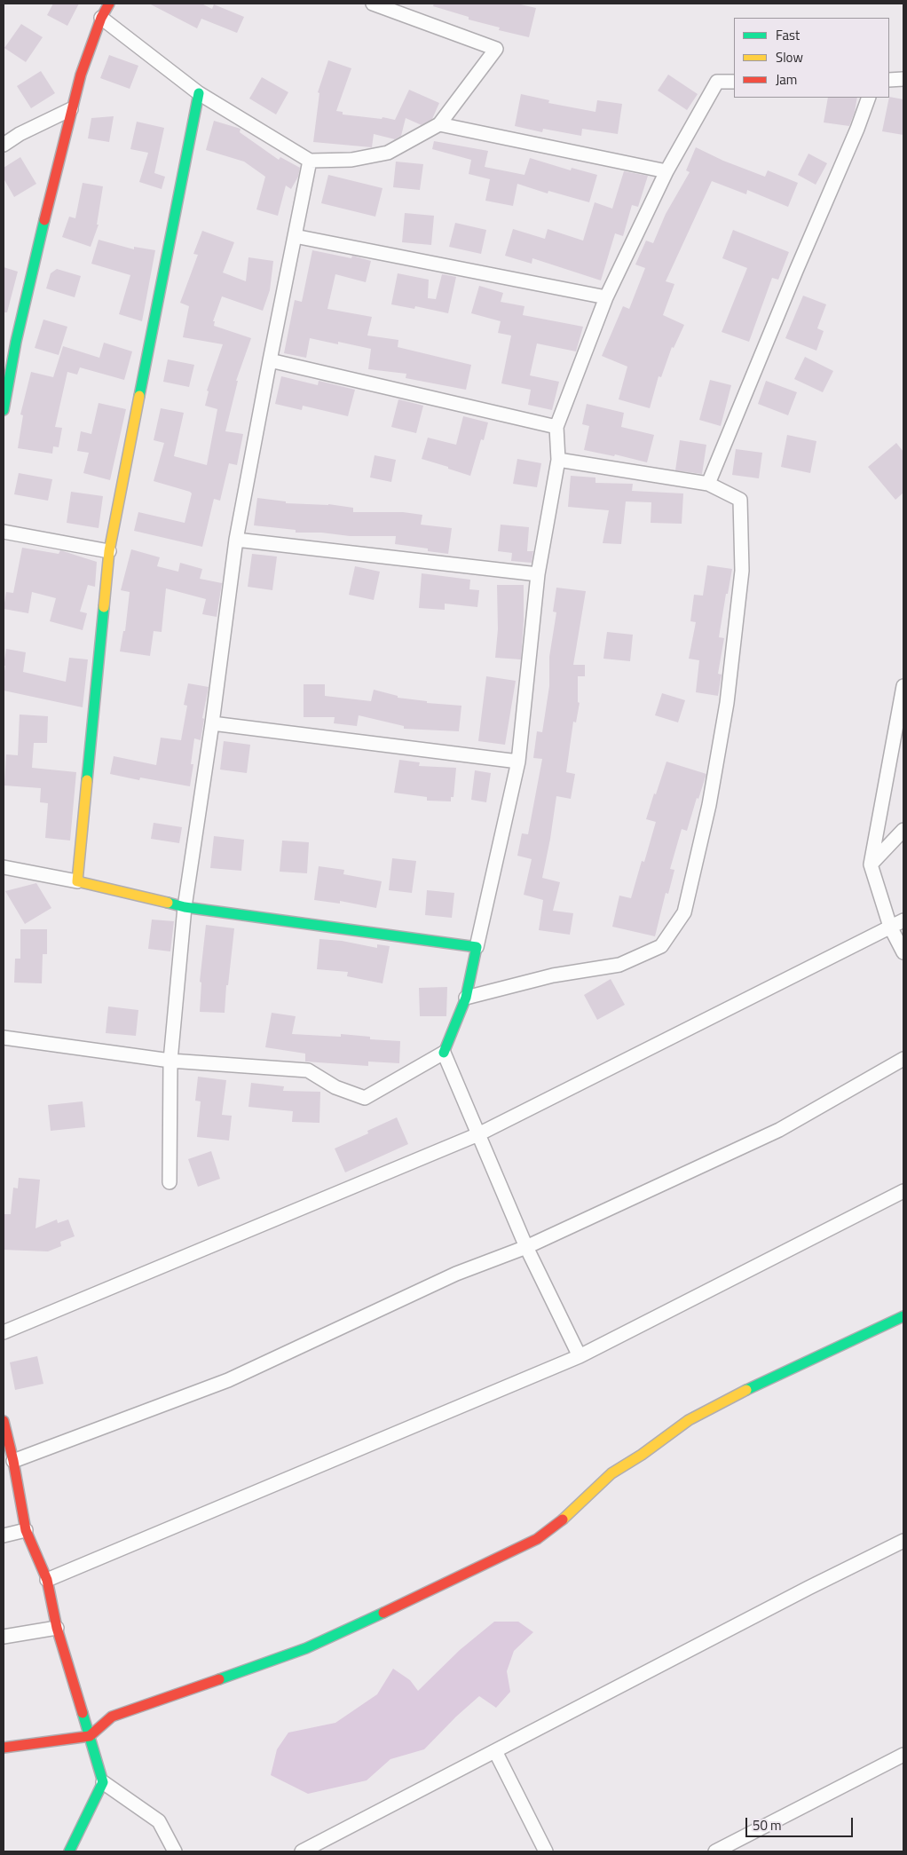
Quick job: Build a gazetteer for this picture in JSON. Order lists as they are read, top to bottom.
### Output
{
  "legend": ["Fast", "Slow", "Jam"],
  "scale_bar": "50 m"
}
